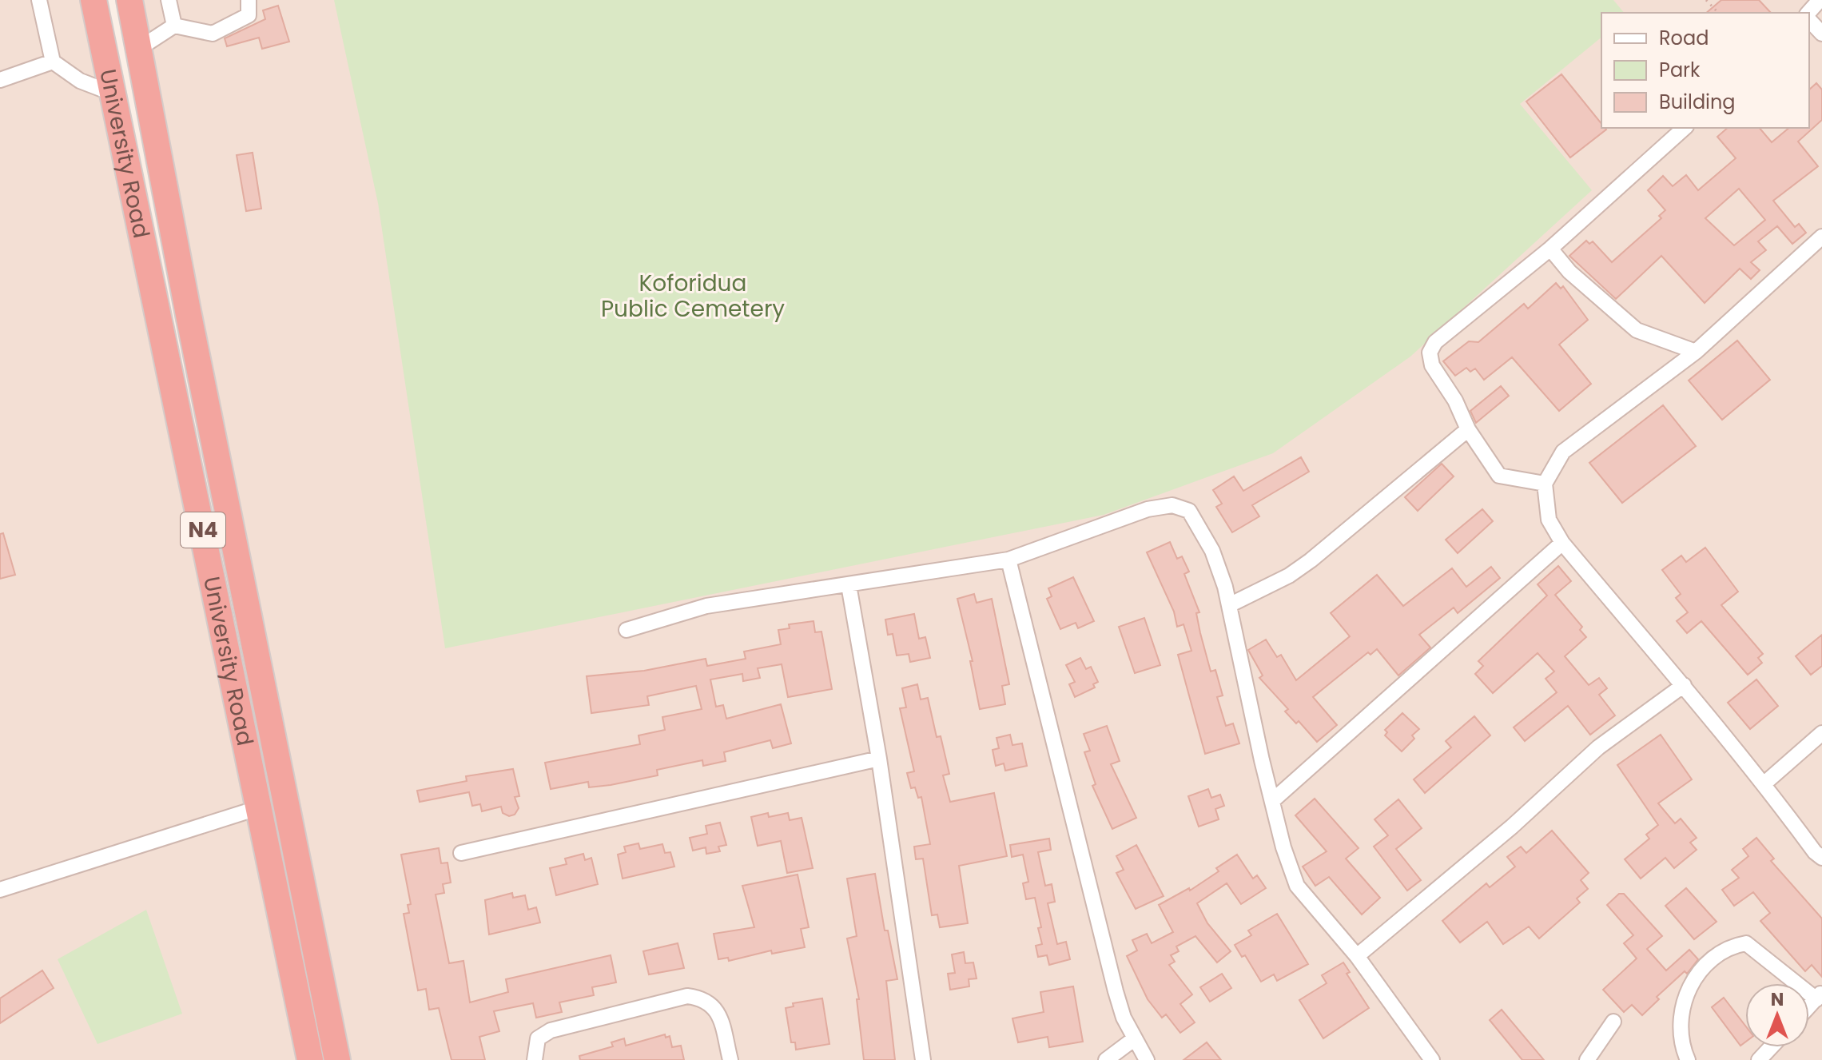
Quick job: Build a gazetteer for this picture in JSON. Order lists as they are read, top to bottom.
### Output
{
  "streets": {
    "highway": ["University Road", "N4"]
  },
  "parks": ["Koforidua Public Cemetery"],
  "legend": ["Road", "Park", "Building"],
  "north": "top"
}
